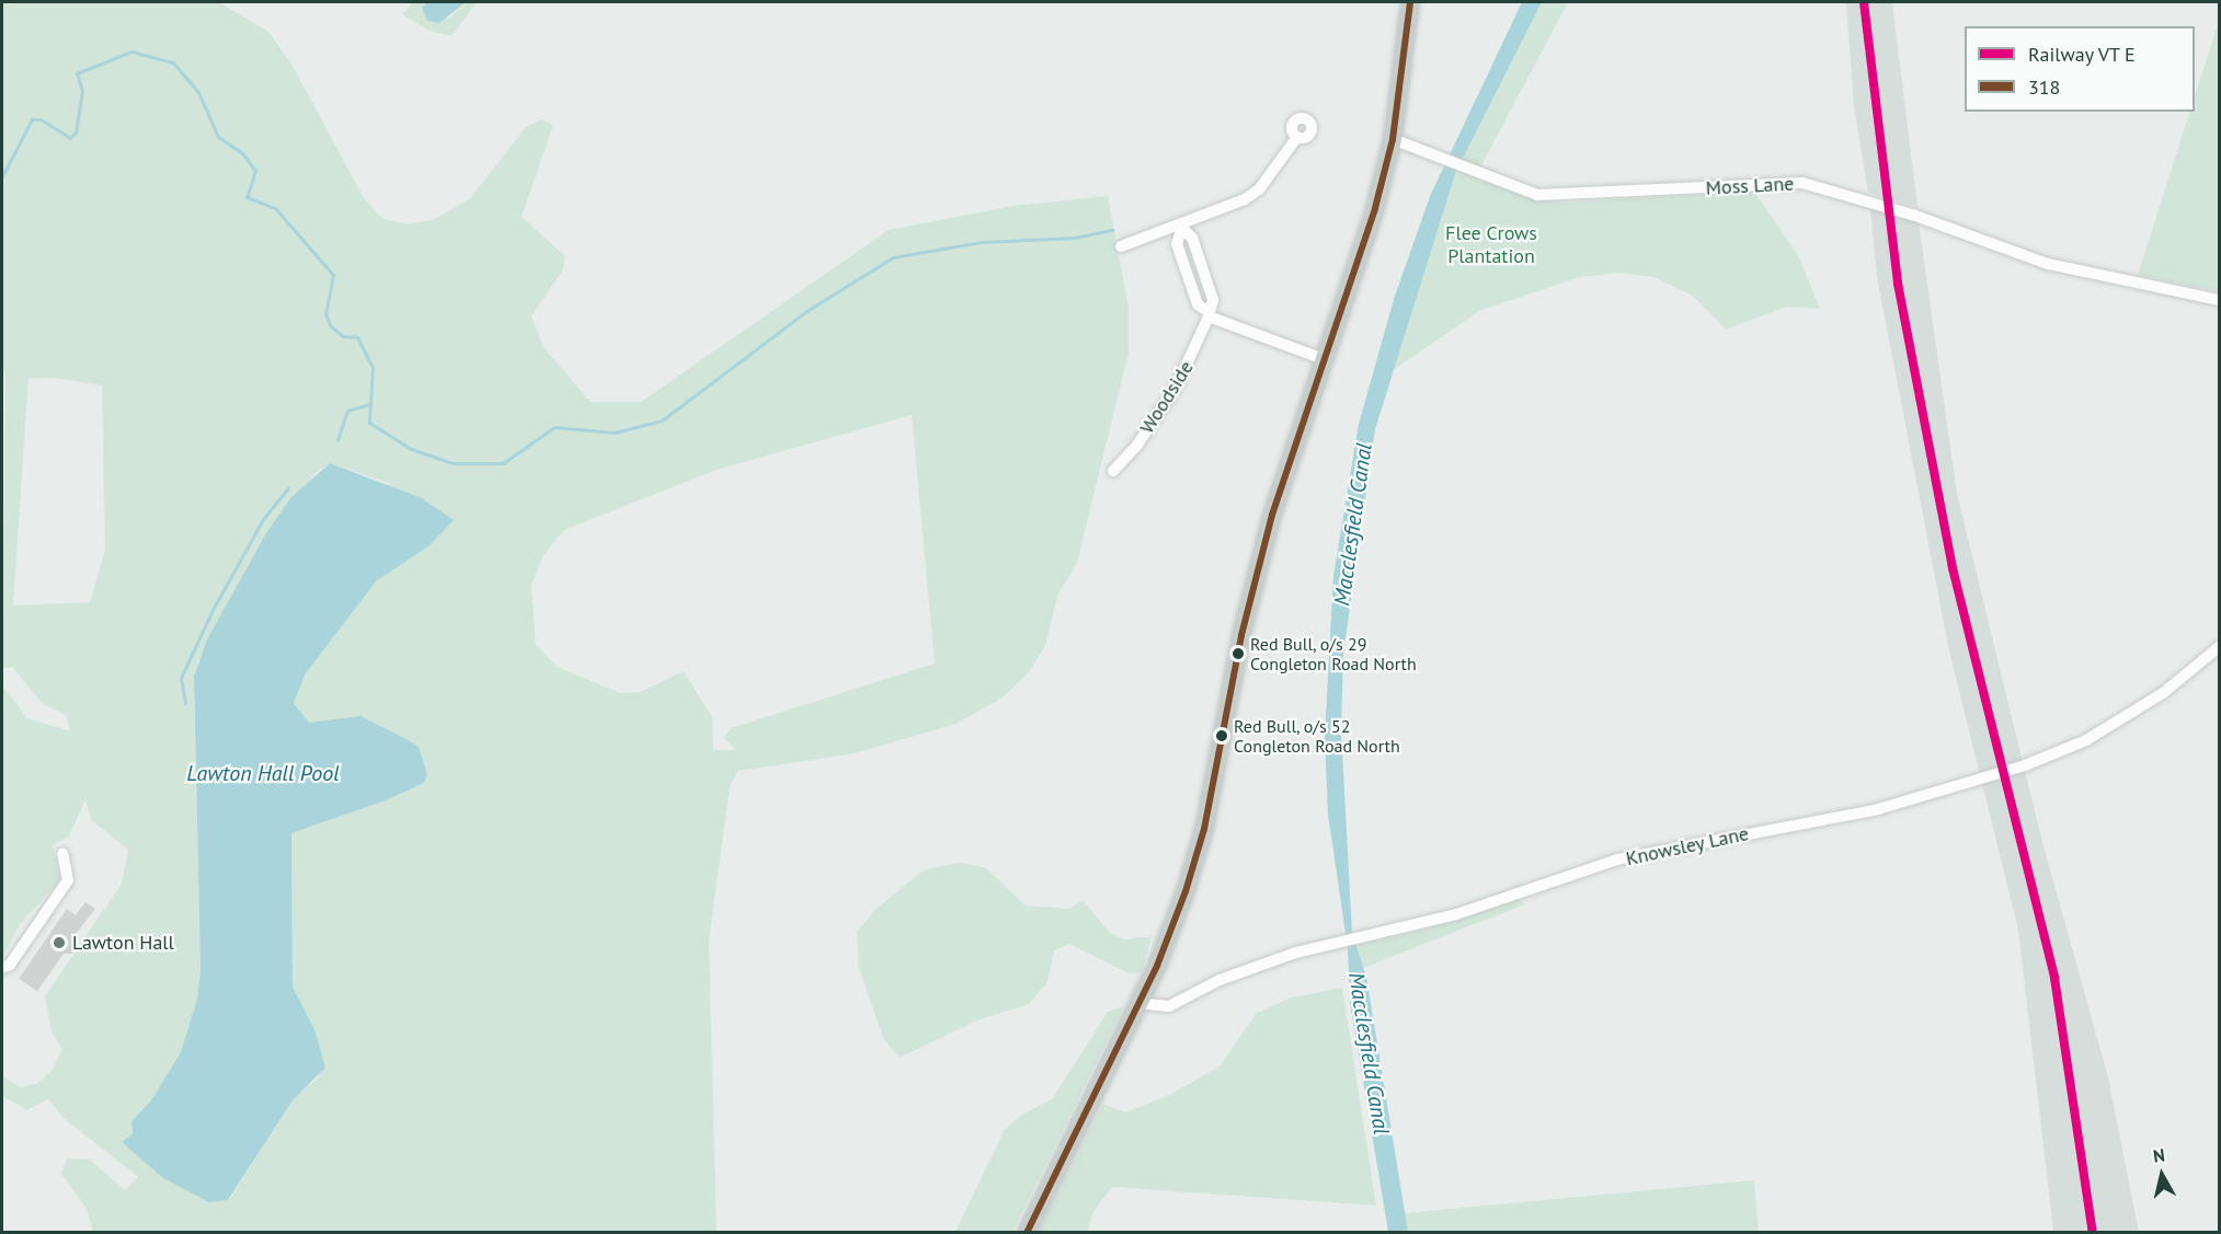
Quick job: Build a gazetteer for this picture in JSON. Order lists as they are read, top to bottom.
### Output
{
  "streets": {
    "street": ["Moss Lane", "Woodside", "Knowsley Lane"]
  },
  "water": ["Macclesfield Canal", "Lawton Hall Pool"],
  "parks": ["Flee Crows Plantation"],
  "places": ["Red Bull, o/s 29 Congleton Road North", "Red Bull, o/s 52 Congleton Road North", "Lawton Hall"],
  "lines": ["transit line 318"],
  "legend": ["Railway VT E", "318"],
  "north": "top"
}
